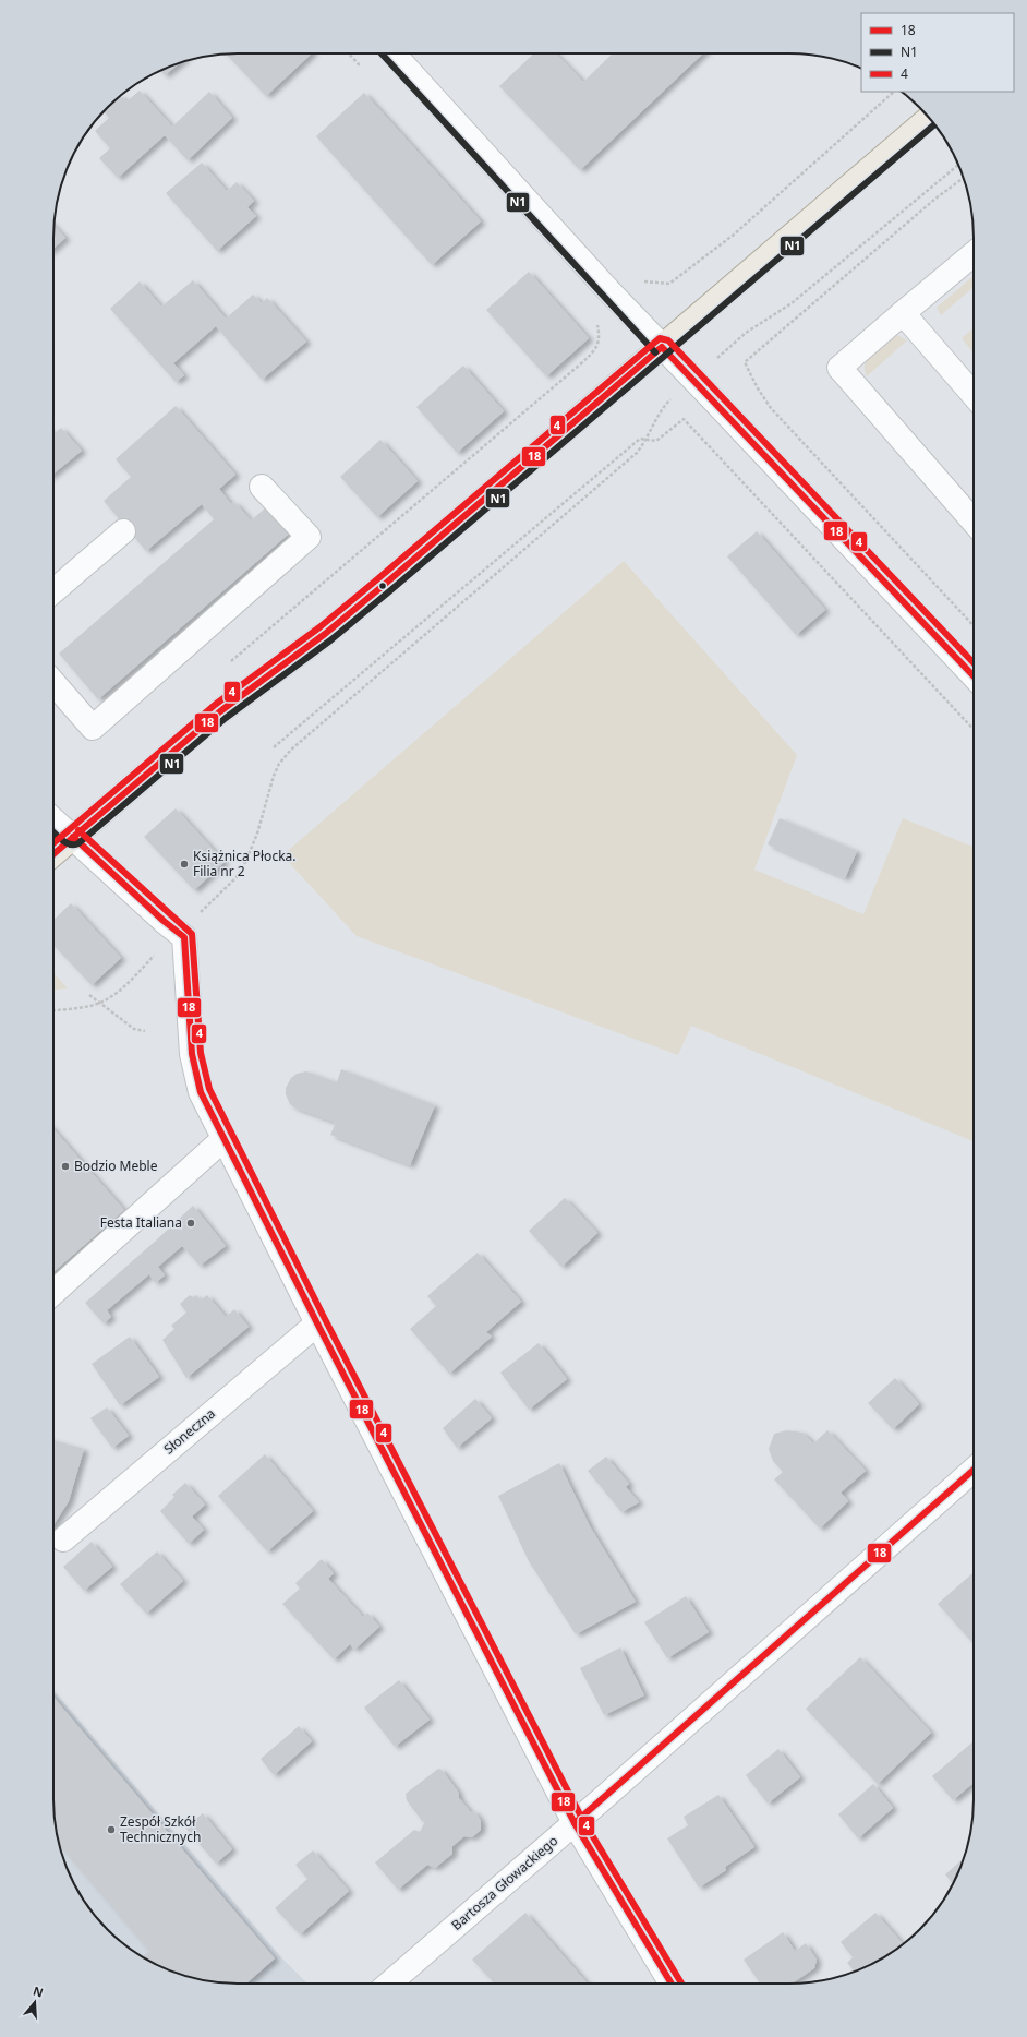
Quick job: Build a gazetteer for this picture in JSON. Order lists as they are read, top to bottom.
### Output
{
  "streets": {
    "street": ["Słoneczna", "Bartosza Głowackiego"]
  },
  "places": [
    "Książnica Płocka. Filia nr 2",
    "Bodzio Meble",
    "Festa Italiana",
    "Zespół Szkół Technicznych"
  ],
  "lines": ["transit line N1", "transit line 4", "transit line 18"],
  "legend": ["18", "N1", "4"],
  "north": "top"
}
